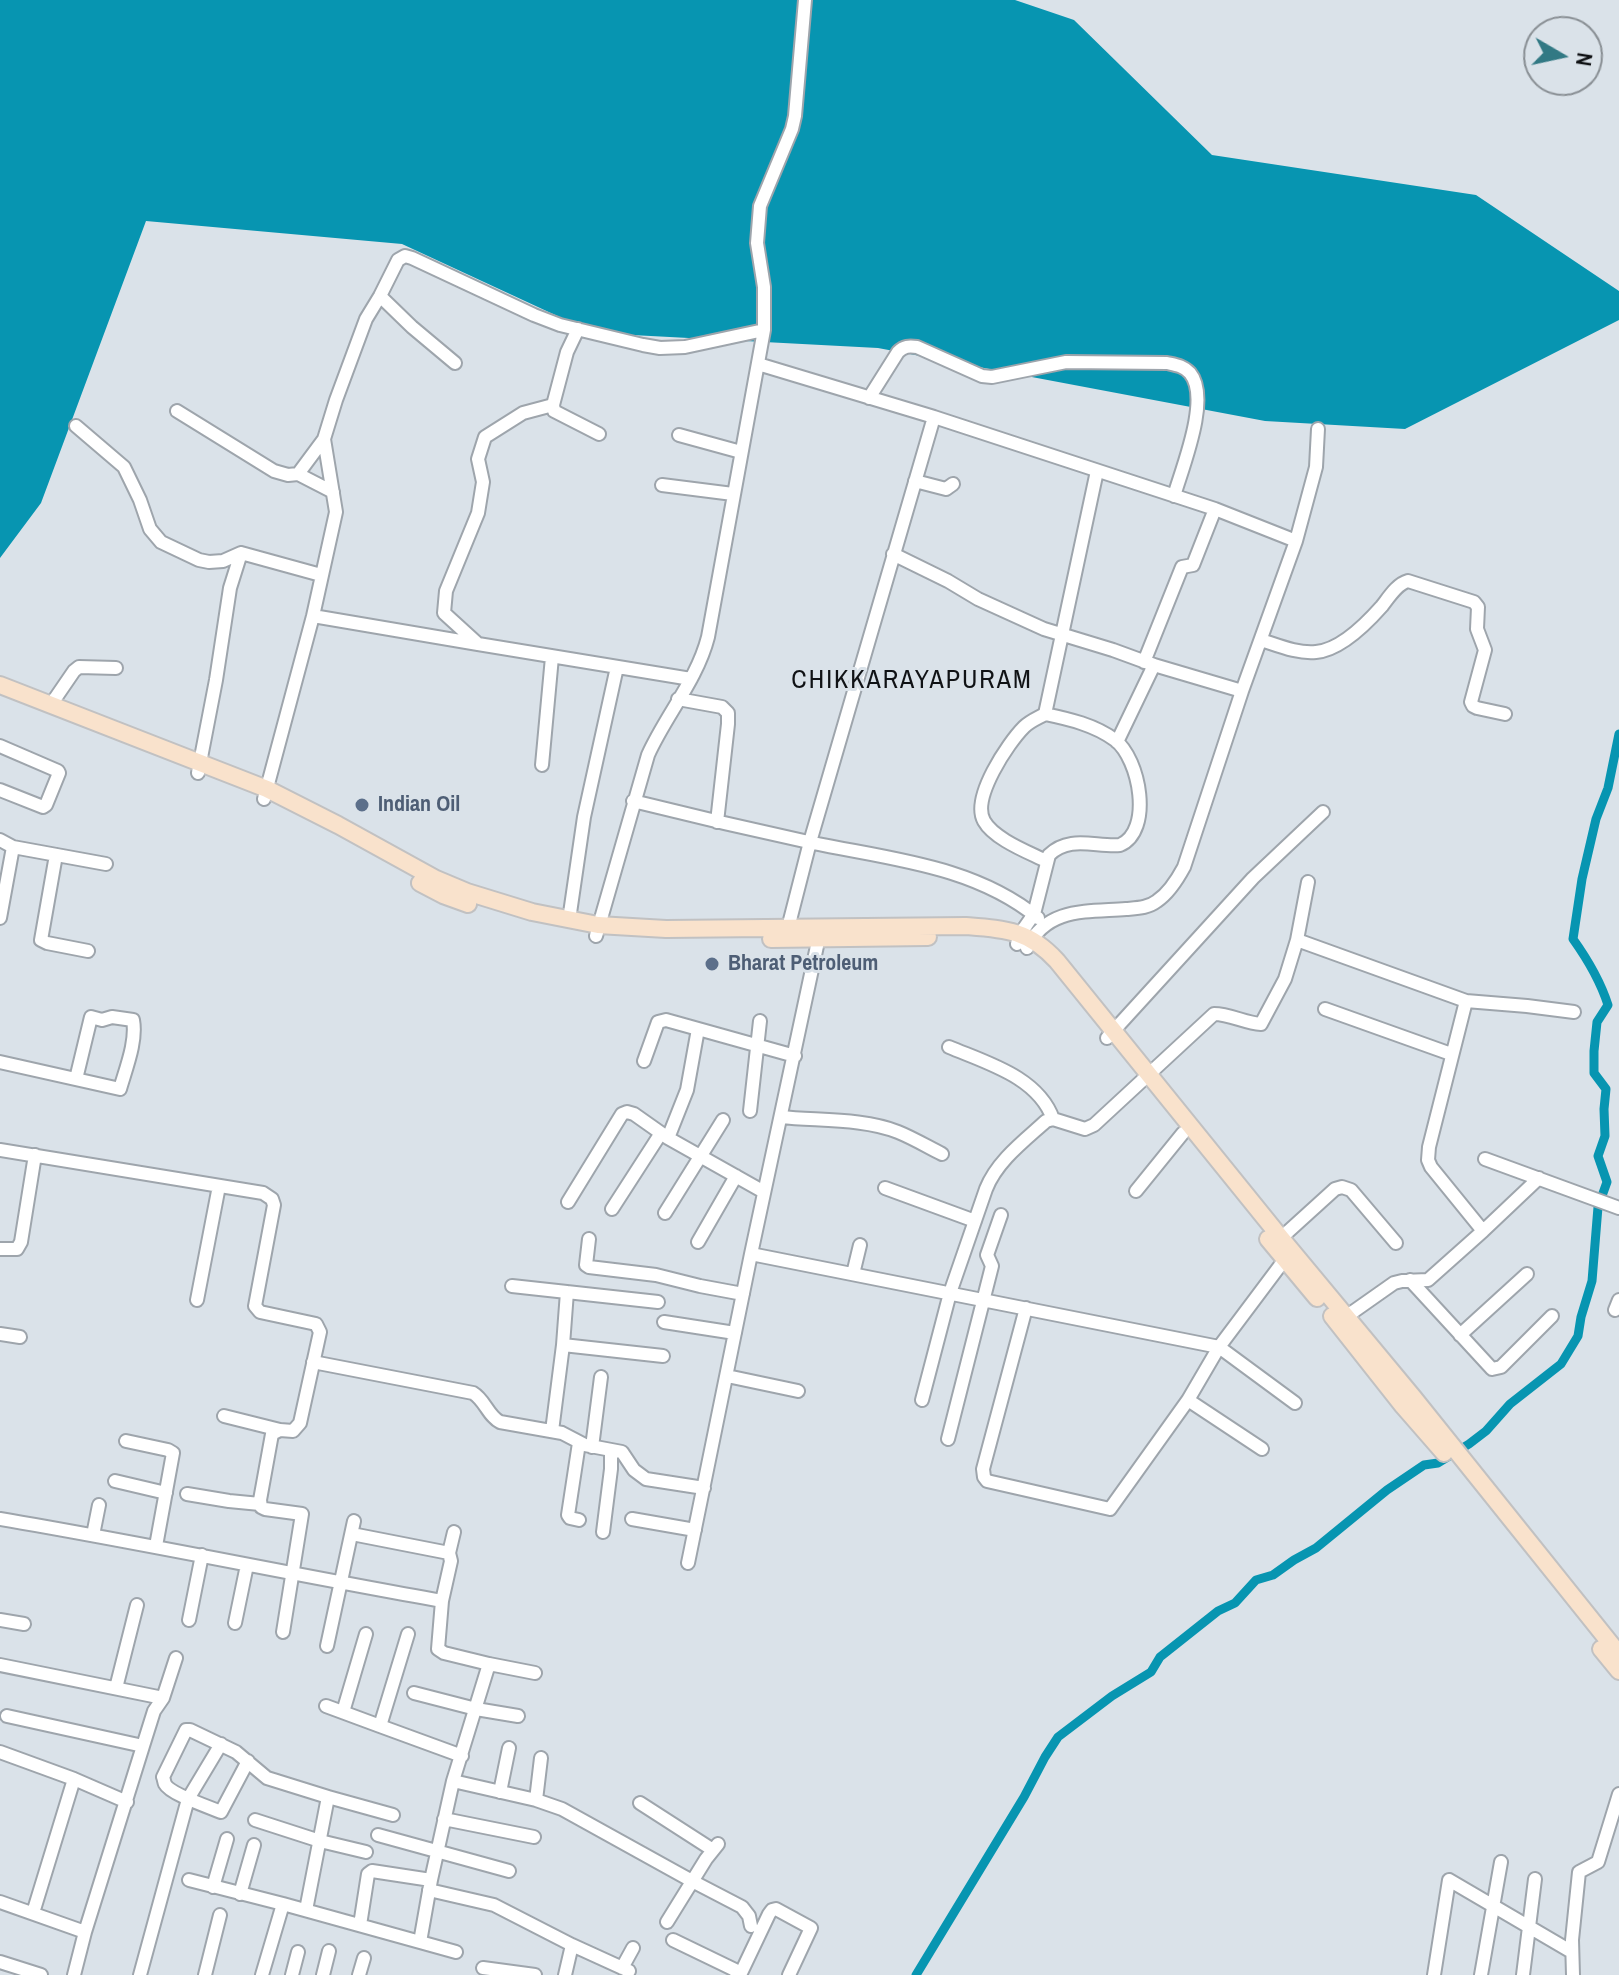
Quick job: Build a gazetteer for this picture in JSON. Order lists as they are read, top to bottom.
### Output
{
  "districts": ["CHIKKARAYAPURAM"],
  "places": ["Indian Oil", "Bharat Petroleum"],
  "north": "right"
}
